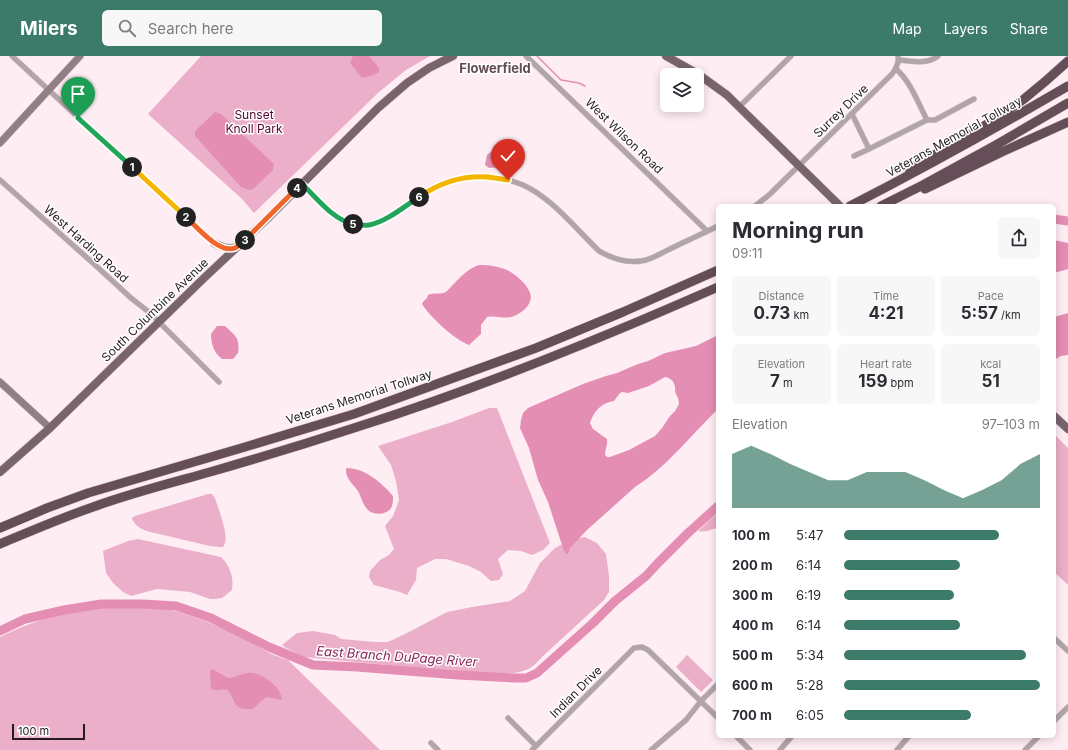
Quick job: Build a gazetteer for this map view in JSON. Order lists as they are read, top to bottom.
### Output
{
  "streets": {
    "highway": ["Veterans Memorial Tollway"],
    "main road": ["South Columbine Avenue"],
    "street": [
      "Surrey Drive",
      "West Wilson Road",
      "West Harding Road",
      "Indian Drive"
    ]
  },
  "crossings": [
    ["West Harding Road", "South Columbine Avenue"]
  ],
  "districts": ["Flowerfield"],
  "water": ["East Branch DuPage River"],
  "parks": ["Sunset Knoll Park"],
  "scale_bar": "100 m",
  "page": {
    "header": "Milers",
    "search": "Search here",
    "nav": ["Map", "Layers", "Share"],
    "pins": [
      "1",
      "4",
      "6",
      "2",
      "5",
      "3"
    ],
    "heading": ["Morning run", "09:11"],
    "stats": [
      ["Distance", "0.73 km"],
      ["Time", "4:21"],
      ["Pace", "5:57 /km"],
      ["Elevation", "7 m"],
      ["Heart rate", "159 bpm"],
      ["kcal", "51"]
    ],
    "chart": ["Elevation", "97–103 m"],
    "list": [
      {
        "name": "100 m",
        "note": "5:47"
      },
      {
        "name": "200 m",
        "note": "6:14"
      },
      {
        "name": "300 m",
        "note": "6:19"
      },
      {
        "name": "400 m",
        "note": "6:14"
      },
      {
        "name": "500 m",
        "note": "5:34"
      },
      {
        "name": "600 m",
        "note": "5:28"
      },
      {
        "name": "700 m",
        "note": "6:05"
      }
    ],
    "scale": "100 m"
  }
}
